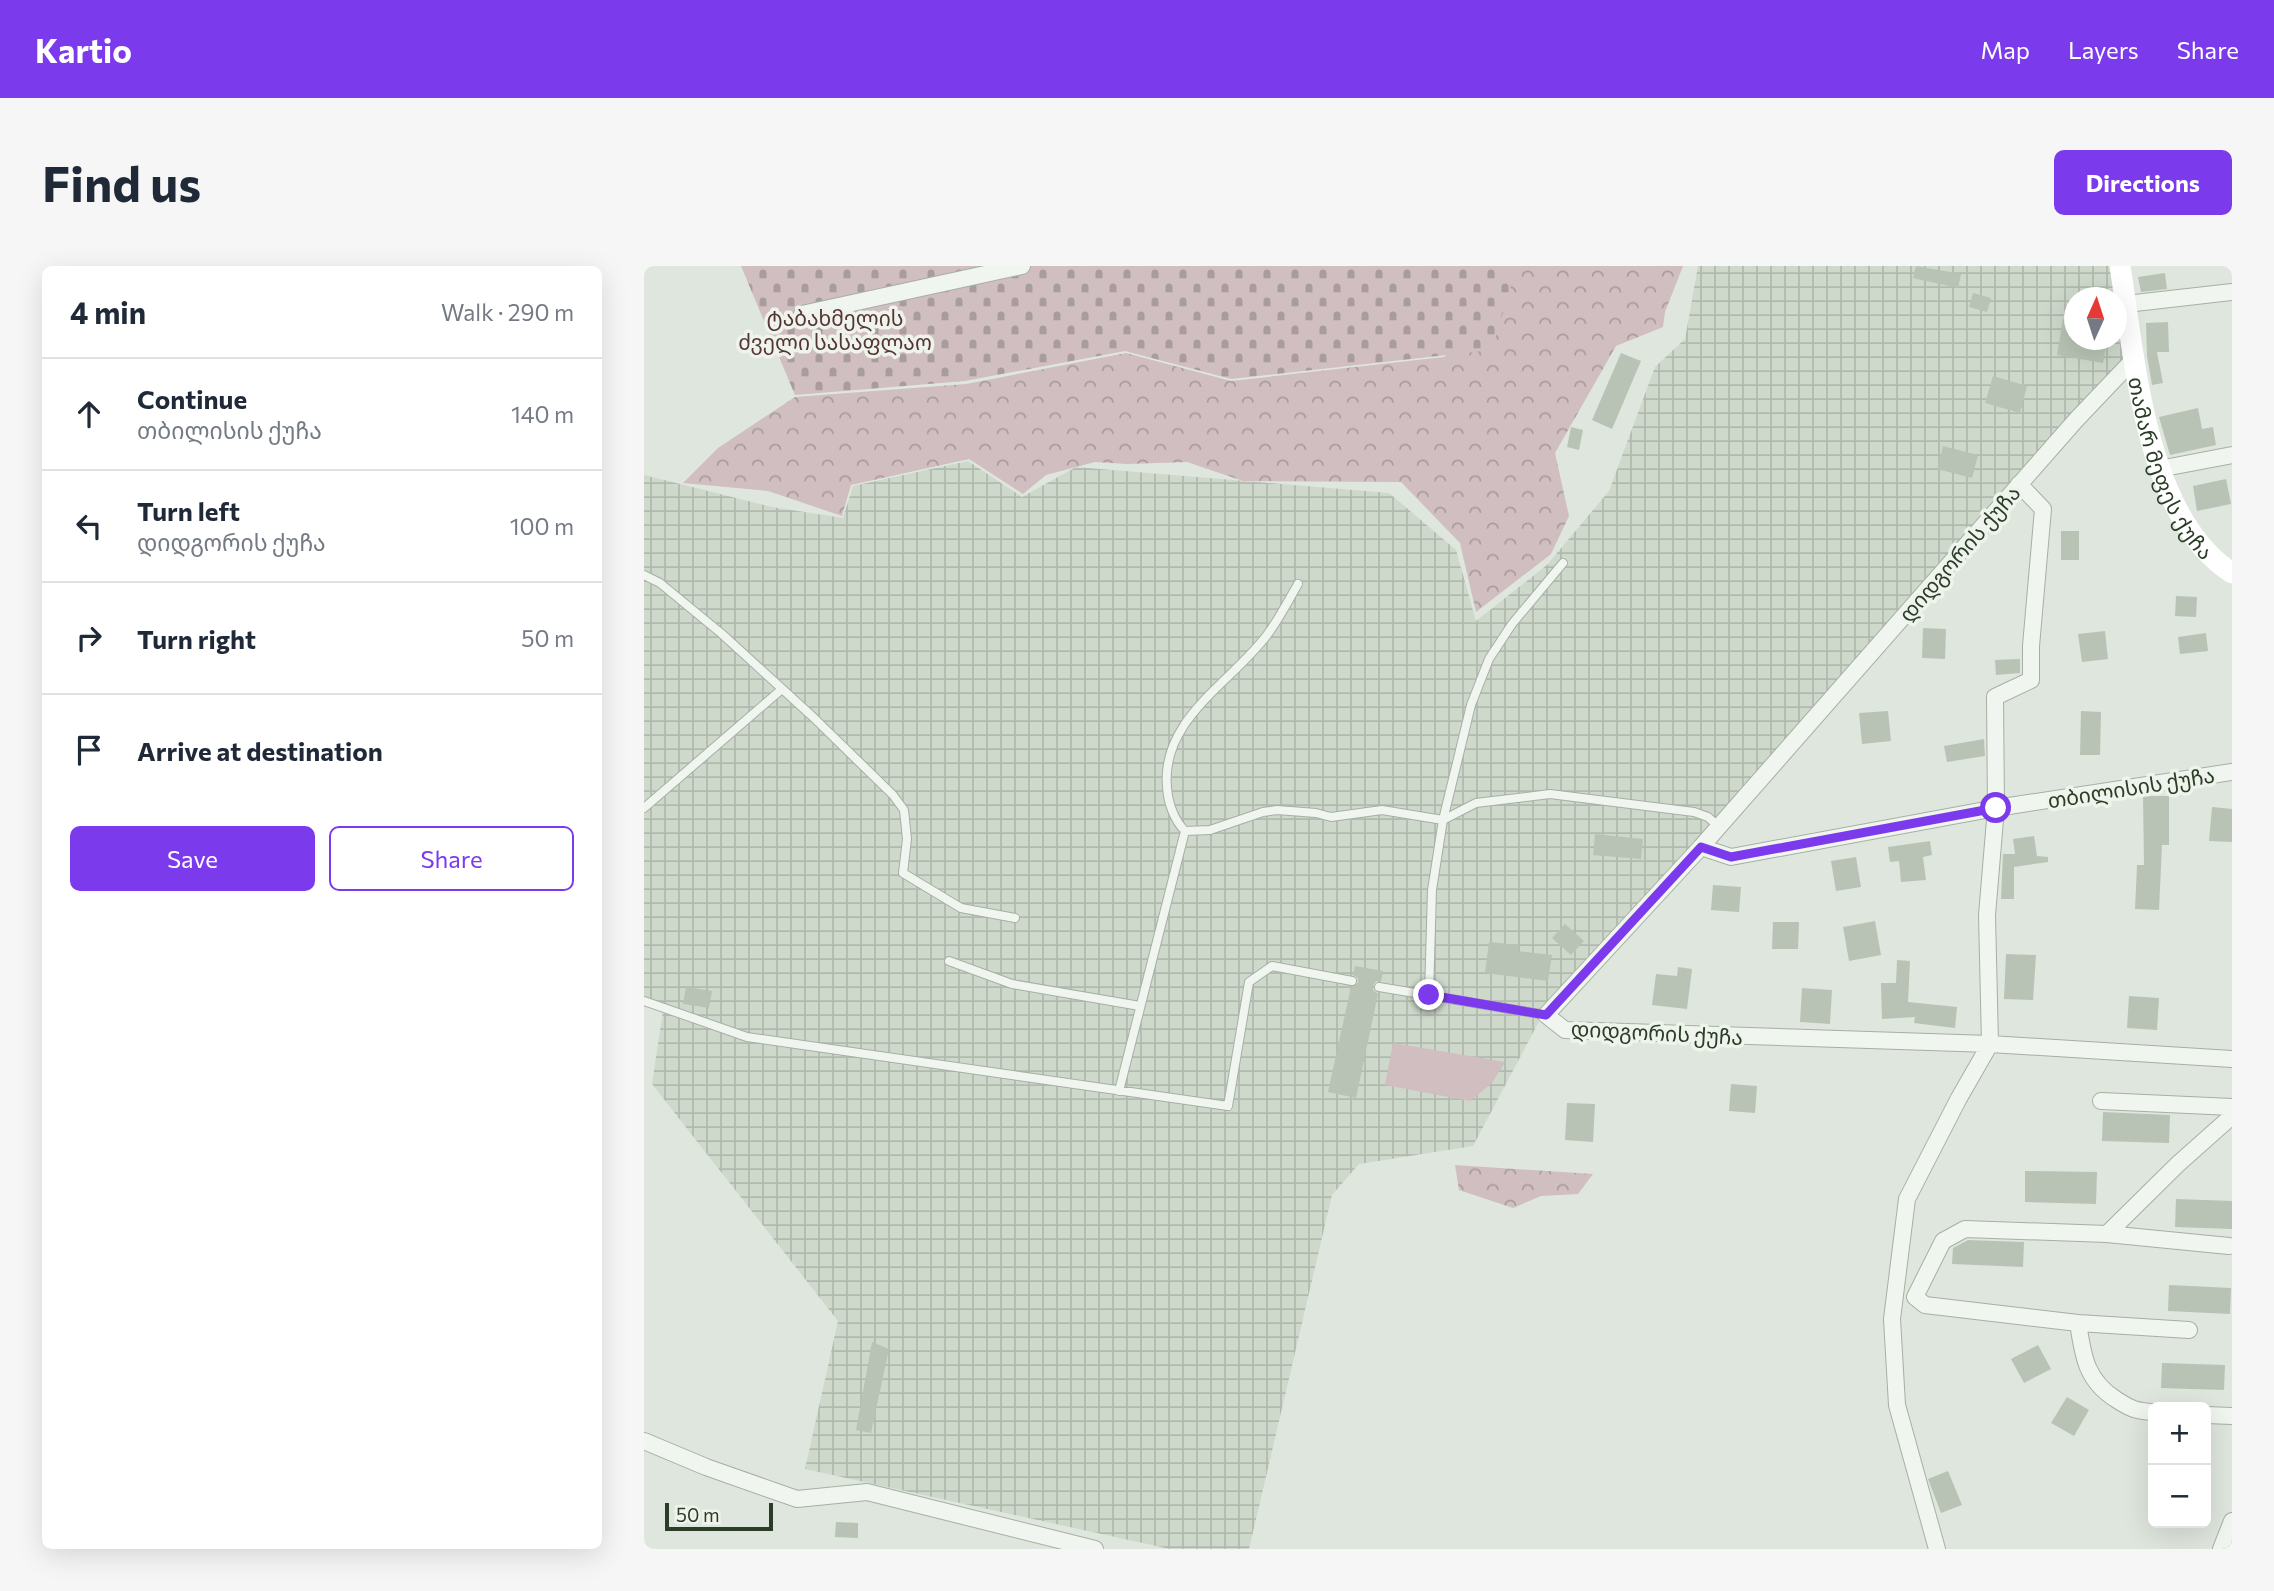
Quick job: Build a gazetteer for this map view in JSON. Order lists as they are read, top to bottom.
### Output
{
  "streets": {
    "street": ["თამარ მეფეს ქუჩა", "დიდგორის ქუჩა", "თბილისის ქუჩა"]
  },
  "crossings": [
    ["თამარ მეფეს ქუჩა", "დიდგორის ქუჩა"],
    ["დიდგორის ქუჩა", "თბილისის ქუჩა"]
  ],
  "parks": ["ტაბახმელის ძველი სასაფლაო"],
  "scale_bar": "50 m",
  "north": "top",
  "page": {
    "header": "Kartio",
    "nav": ["Map", "Layers", "Share"],
    "buttons": [
      "Directions",
      ["Save", "Share"]
    ],
    "title": "Find us",
    "heading": ["4 min", "Walk · 290 m"],
    "list": [
      ["Continue", "თბილისის ქუჩა", "140 m"],
      ["Turn left", "დიდგორის ქუჩა", "100 m"],
      ["Turn right", "50 m"],
      "Arrive at destination"
    ],
    "map_buttons": ["+", "−"],
    "scale": "50 m"
  }
}
